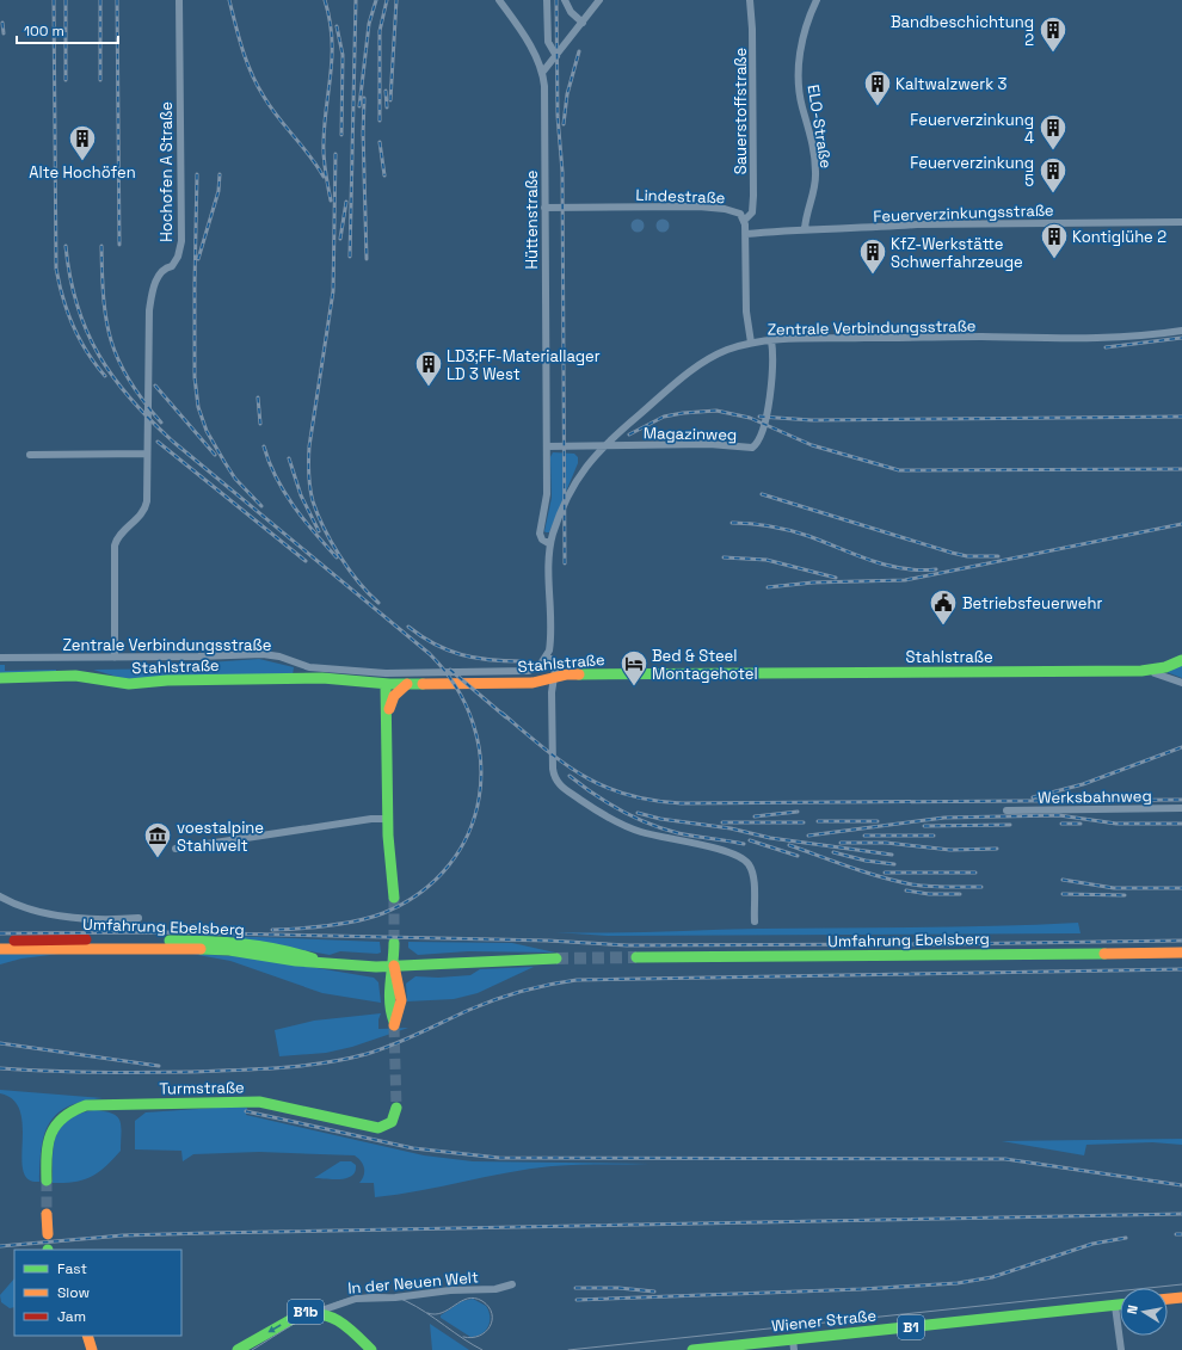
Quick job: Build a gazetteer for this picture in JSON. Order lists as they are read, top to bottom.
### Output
{
  "streets": {
    "main road": [
      "Stahlstraße",
      "Umfahrung Ebelsberg",
      "Turmstraße",
      "B1b",
      "Wiener Straße",
      "B1"
    ],
    "street": [
      "Sauerstoffstraße",
      "ELO-Straße",
      "Hochofen A Straße",
      "Lindestraße",
      "Feuerverzinkungsstraße",
      "Hüttenstraße",
      "Zentrale Verbindungsstraße",
      "Magazinweg",
      "Werksbahnweg",
      "In der Neuen Welt"
    ]
  },
  "crossings": [
    ["Sauerstoffstraße", "Lindestraße"],
    ["ELO-Straße", "Feuerverzinkungsstraße"],
    ["Hochofen A Straße", "Zentrale Verbindungsstraße"],
    ["Lindestraße", "Feuerverzinkungsstraße"],
    ["Lindestraße", "Hüttenstraße"],
    ["Lindestraße", "Zentrale Verbindungsstraße"],
    ["Hüttenstraße", "Zentrale Verbindungsstraße"],
    ["Zentrale Verbindungsstraße", "Magazinweg"],
    ["Zentrale Verbindungsstraße", "Stahlstraße"],
    ["In der Neuen Welt", "B1b"]
  ],
  "places": {
    "building": [
      "Bandbeschichtung 2",
      "Kaltwalzwerk 3",
      "Feuerverzinkung 4",
      "Alte Hochöfen",
      "Feuerverzinkung 5",
      "Kontiglühe 2",
      "KfZ-Werkstätte Schwerfahrzeuge",
      "LD3;FF-Materiallager LD 3 West"
    ],
    "public building": ["Betriebsfeuerwehr"],
    "hotel": ["Bed & Steel Montagehotel"],
    "museum": ["voestalpine Stahlwelt"]
  },
  "legend": ["Fast", "Slow", "Jam"],
  "scale_bar": "100 m",
  "north": "left"
}
